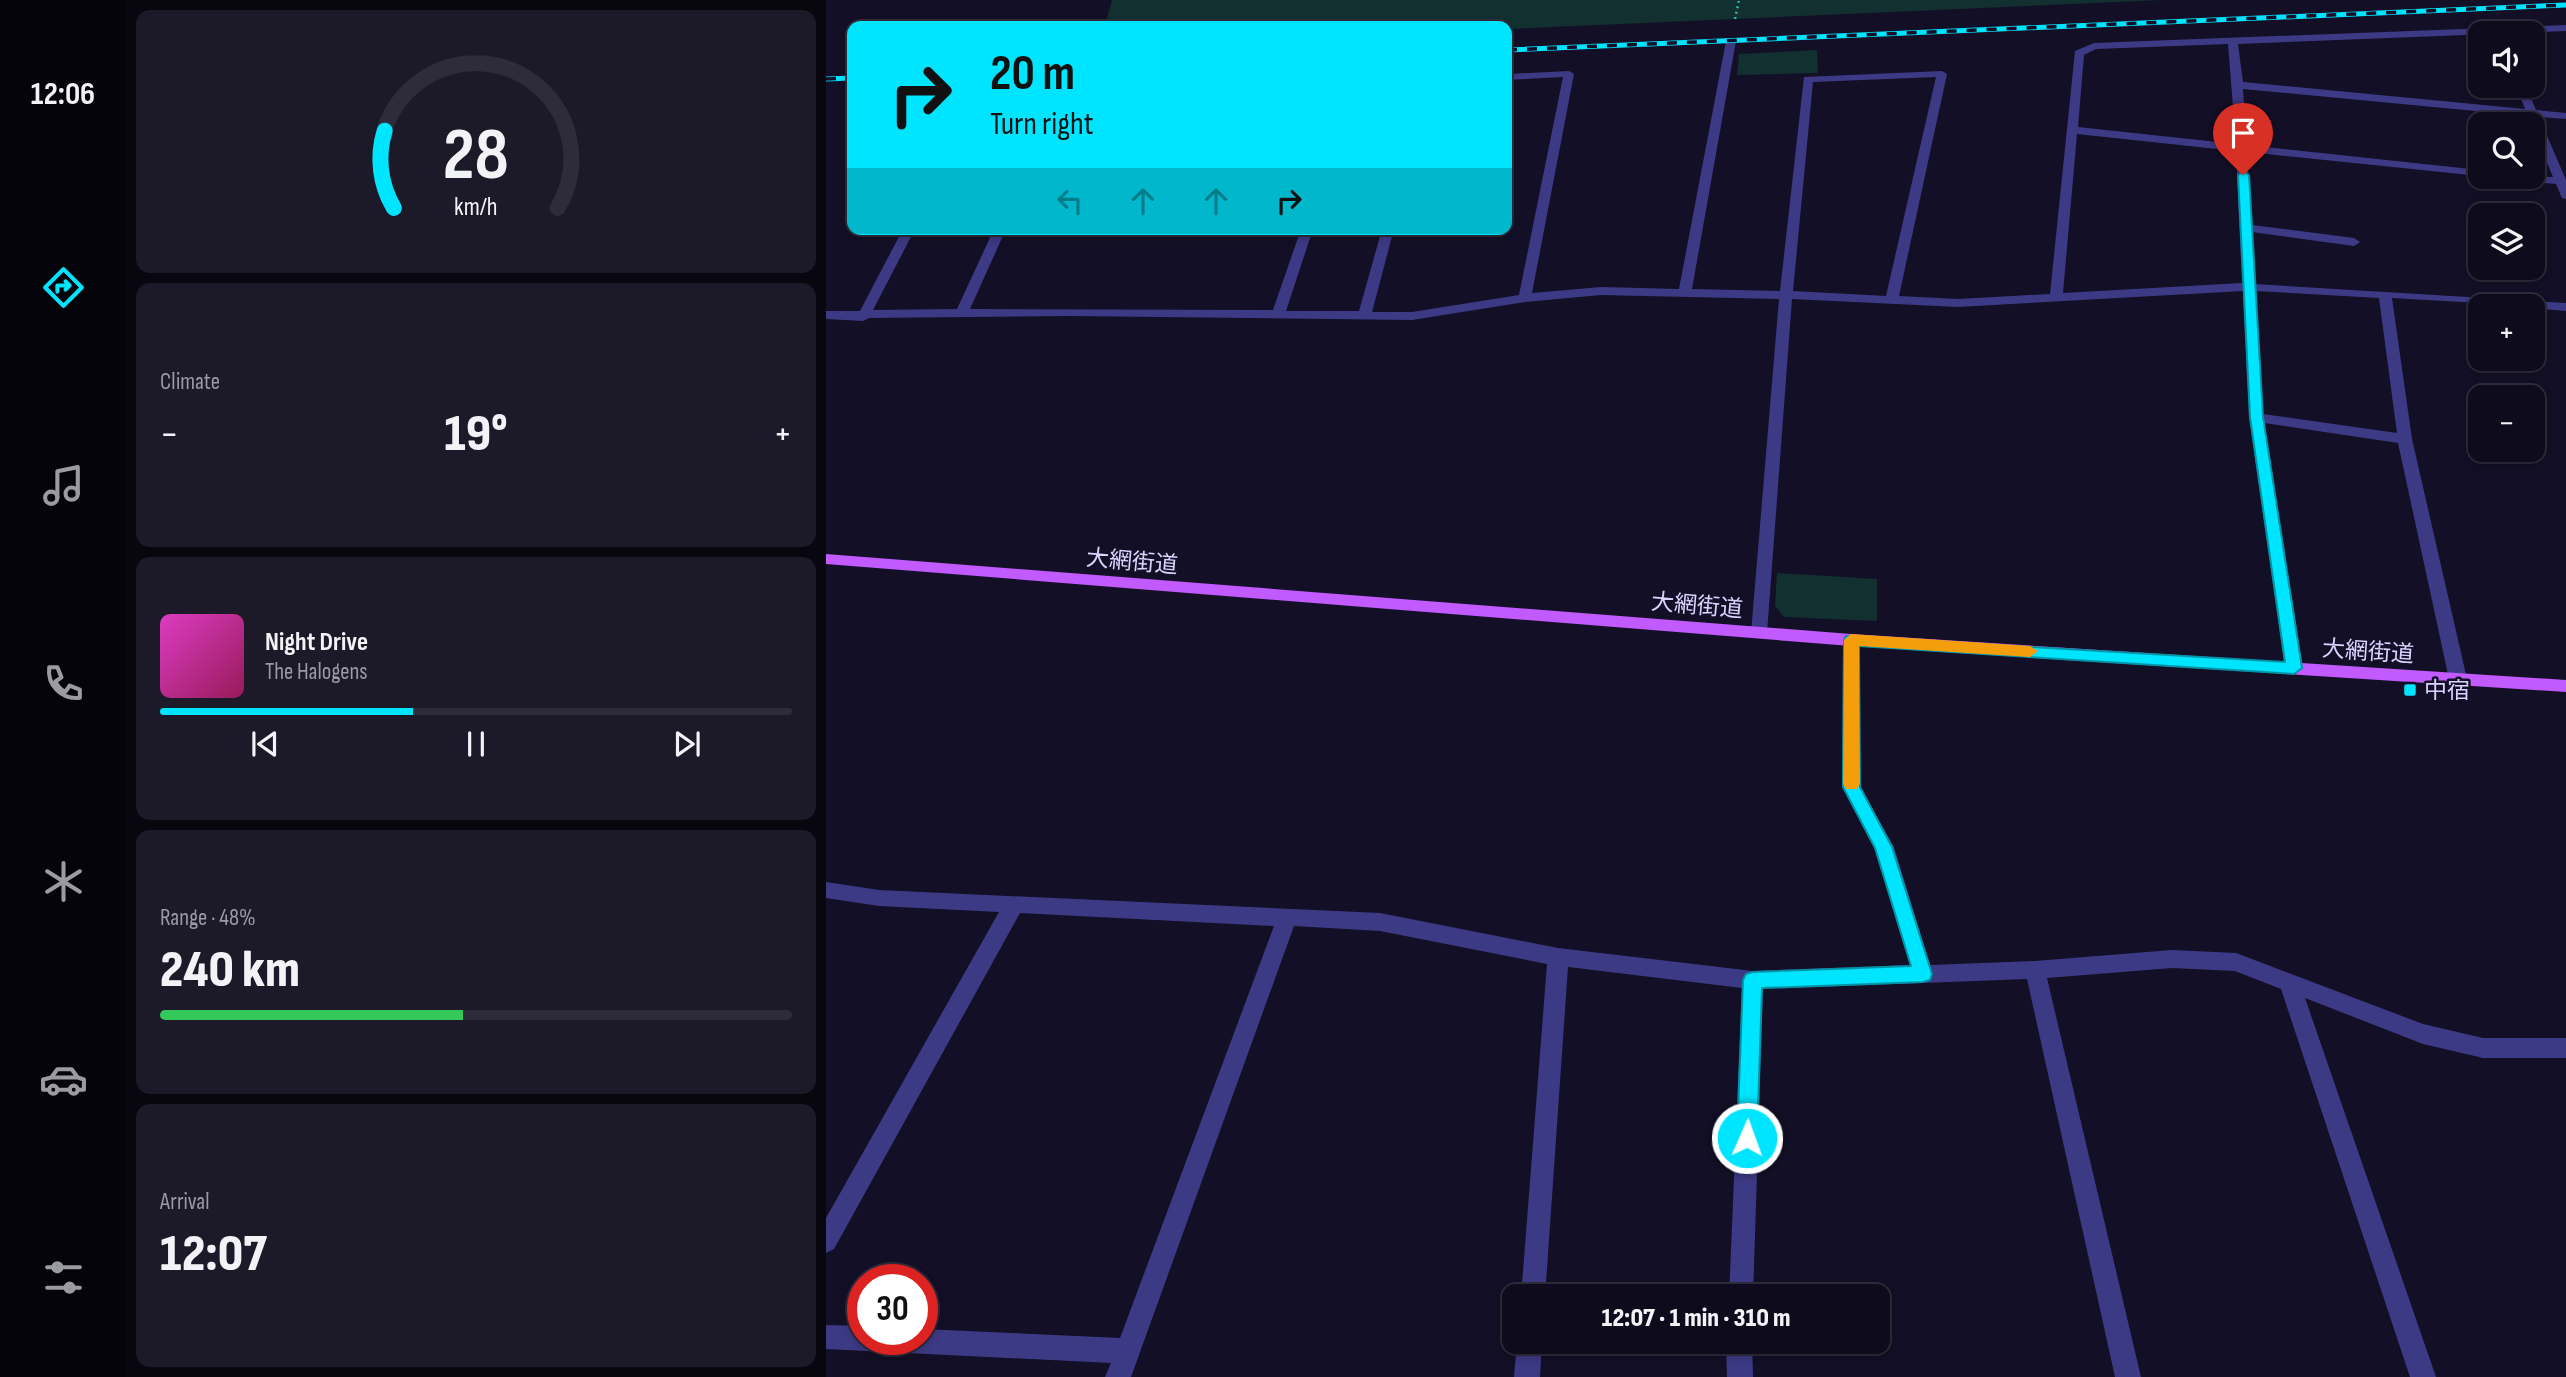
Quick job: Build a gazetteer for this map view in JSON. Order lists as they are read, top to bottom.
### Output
{
  "streets": {
    "main road": ["大網街道"]
  },
  "places": {
    "transit": ["中宿"]
  },
  "page": {
    "tabs": "12:06",
    "map_buttons": ["+", "−"],
    "turn": ["20 m", "Turn right"],
    "tile": [
      "Climate",
      ["Range · 48%", "240 km"],
      ["Arrival", "12:07"]
    ],
    "heat": ["−", "19°", "+"],
    "song": ["Night Drive", "The Halogens"],
    "limit": "30",
    "trip": "12:07 · 1 min · 310 m",
    "gauge": ["28", "km/h"]
  }
}
